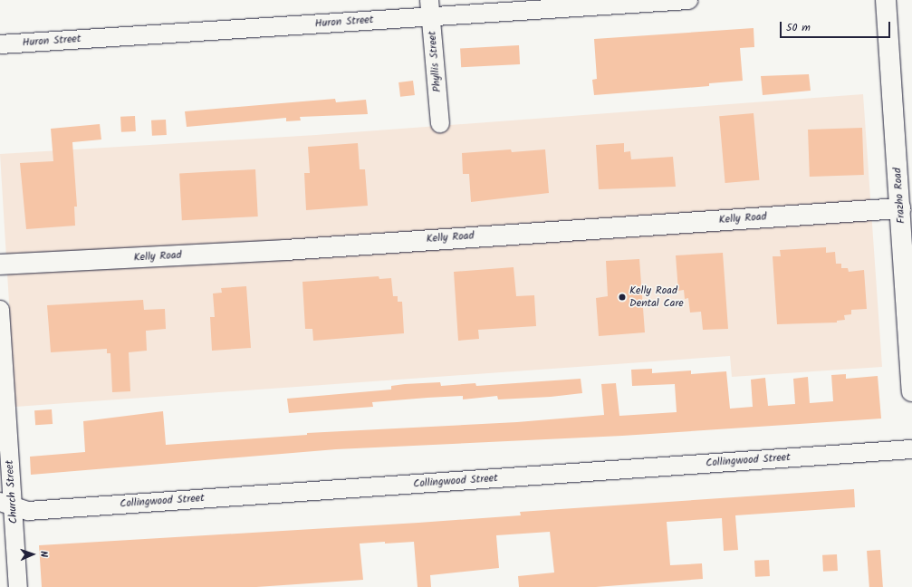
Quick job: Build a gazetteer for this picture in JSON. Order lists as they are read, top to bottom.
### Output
{
  "streets": {
    "street": [
      "Huron Street",
      "Phyllis Street",
      "Frazho Road",
      "Kelly Road",
      "Collingwood Street",
      "Church Street"
    ]
  },
  "crossings": [
    ["Huron Street", "Phyllis Street"],
    ["Frazho Road", "Kelly Road"],
    ["Collingwood Street", "Church Street"]
  ],
  "places": ["Kelly Road Dental Care"],
  "scale_bar": "50 m",
  "north": "right"
}
